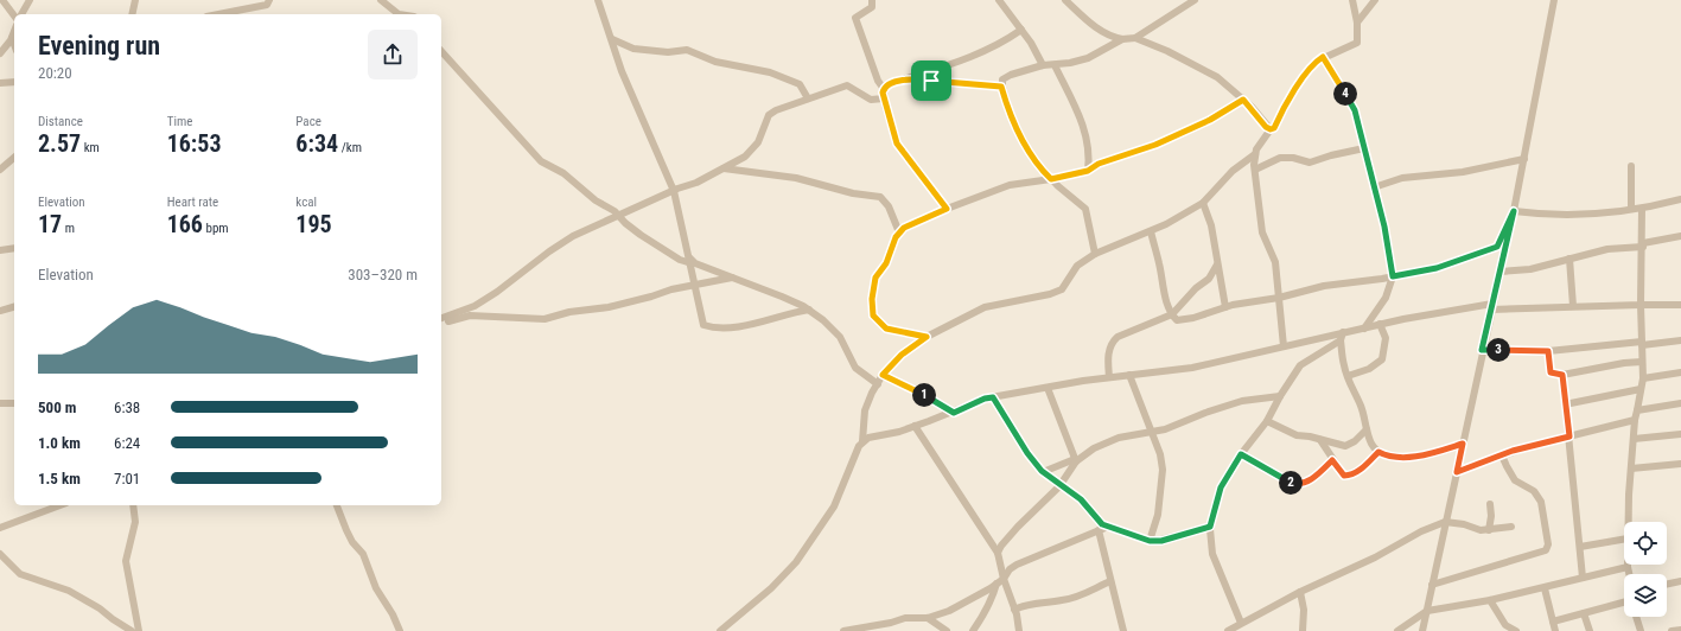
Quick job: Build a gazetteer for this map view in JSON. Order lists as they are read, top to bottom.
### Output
{
  "page": {
    "heading": ["Evening run", "20:20"],
    "pins": [
      "4",
      "3",
      "1",
      "2"
    ],
    "stats": [
      ["Distance", "2.57 km"],
      ["Time", "16:53"],
      ["Pace", "6:34 /km"],
      ["Elevation", "17 m"],
      ["Heart rate", "166 bpm"],
      ["kcal", "195"]
    ],
    "chart": ["Elevation", "303–320 m"],
    "list": [
      {
        "name": "500 m",
        "note": "6:38"
      },
      {
        "name": "1.0 km",
        "note": "6:24"
      },
      {
        "name": "1.5 km",
        "note": "7:01"
      }
    ]
  }
}
